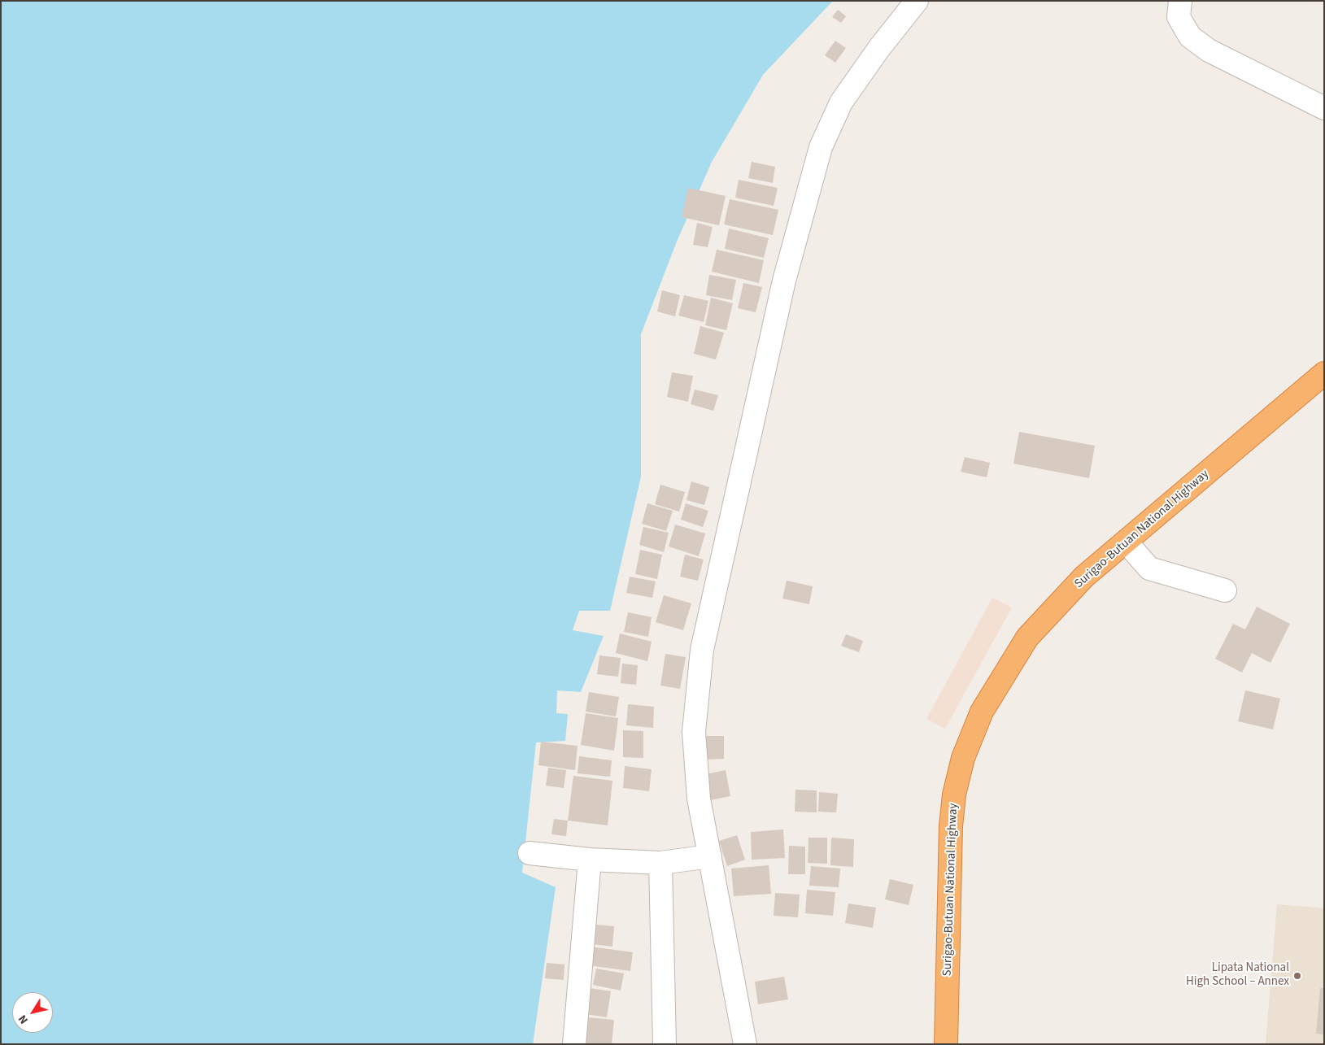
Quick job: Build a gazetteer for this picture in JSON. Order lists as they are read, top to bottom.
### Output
{
  "streets": {
    "highway": ["Surigao-Butuan National Highway"]
  },
  "places": ["Lipata National High School – Annex"],
  "north": "bottom left"
}
